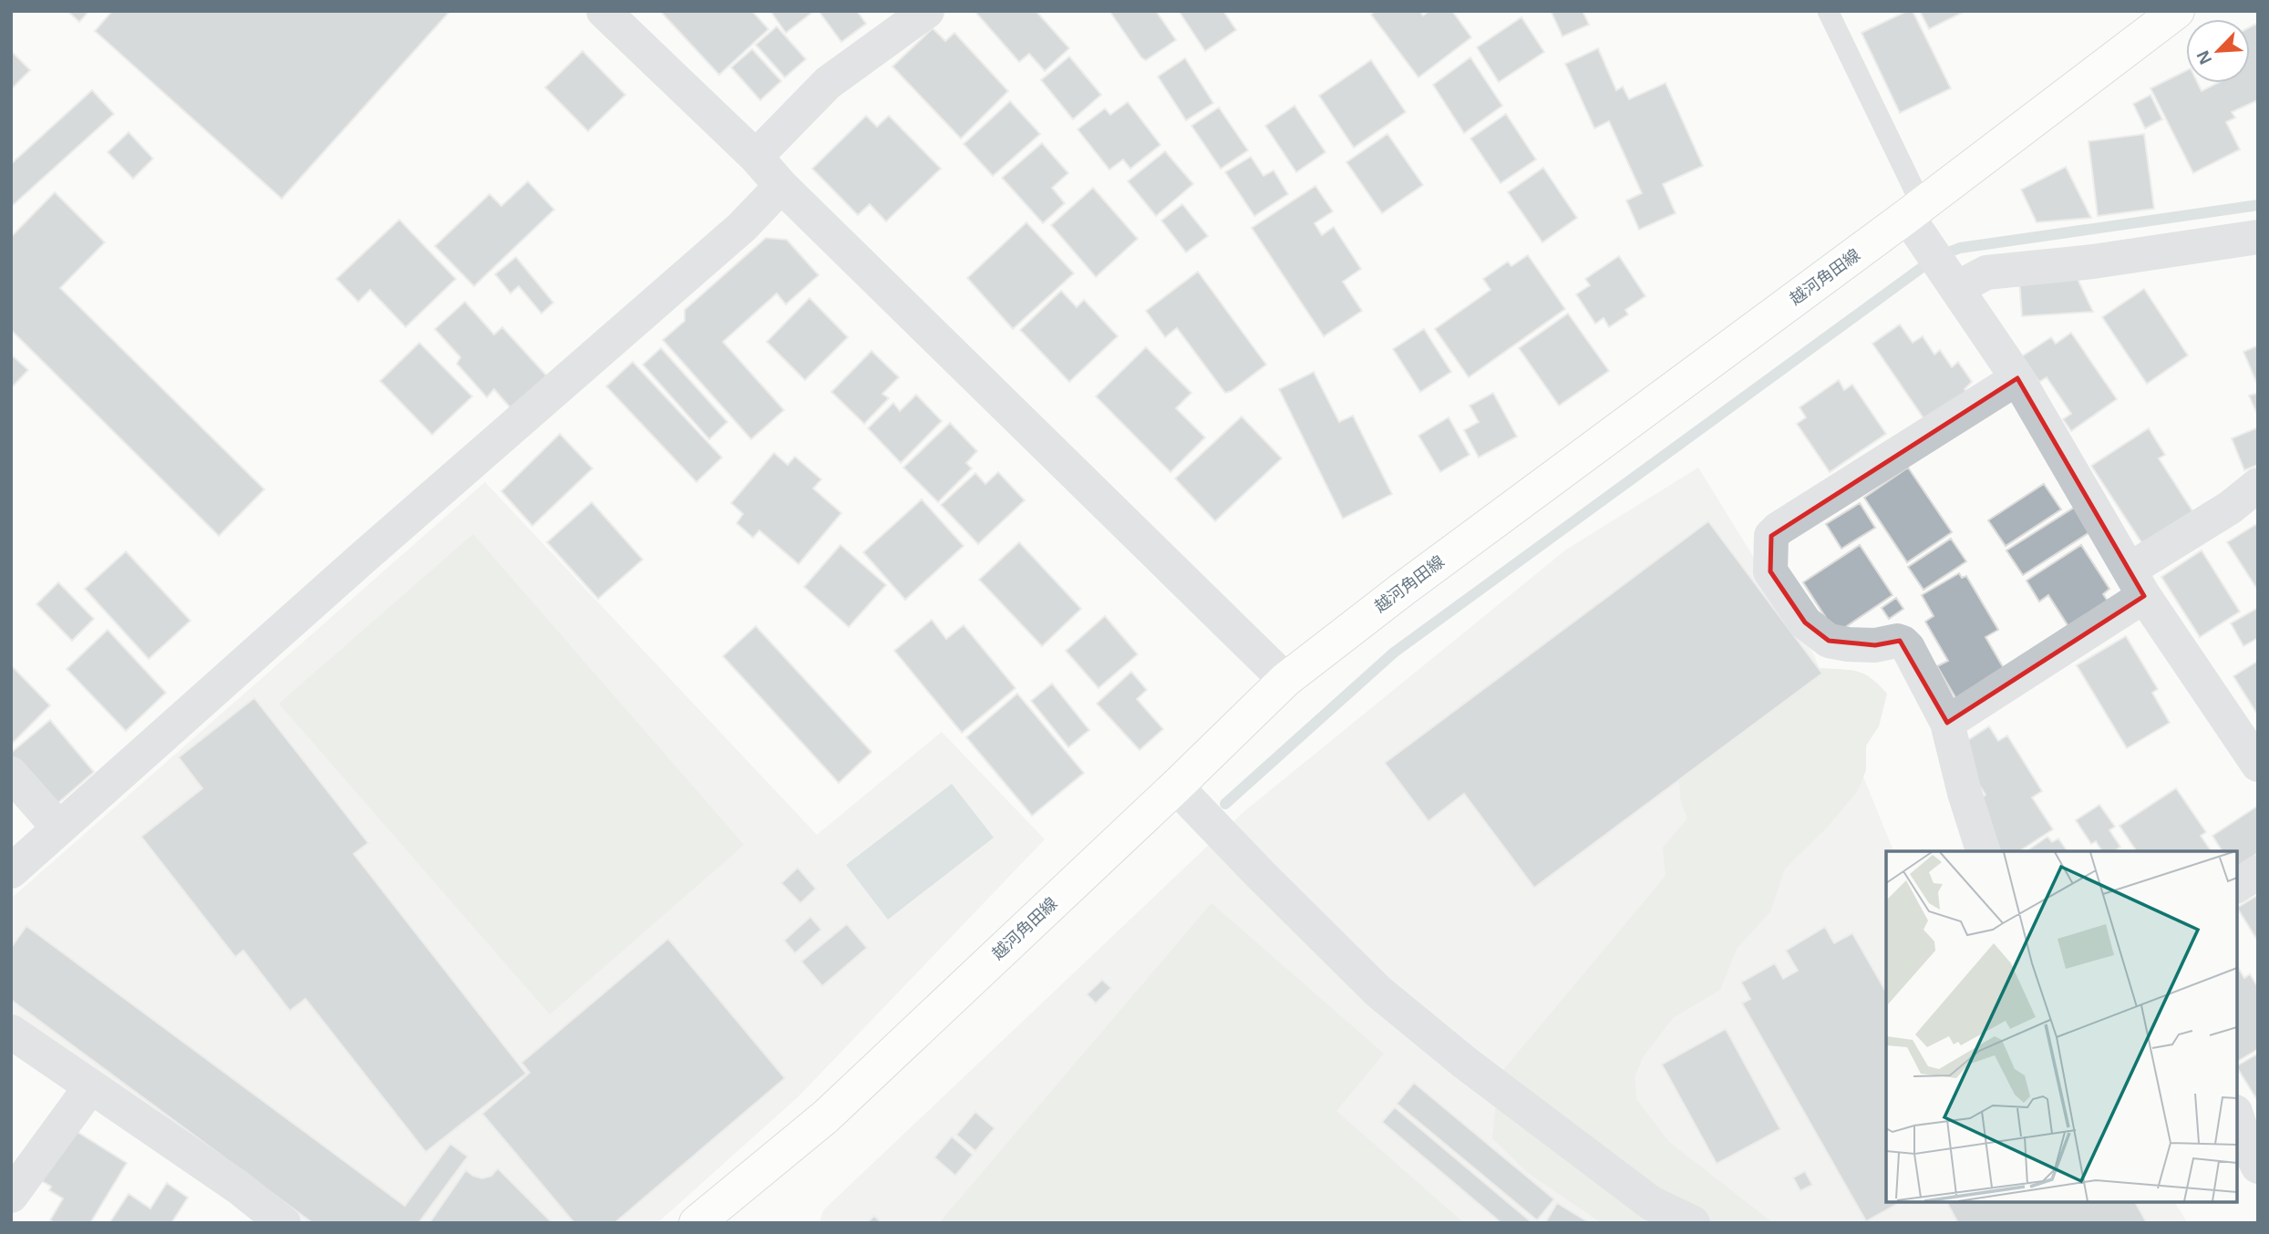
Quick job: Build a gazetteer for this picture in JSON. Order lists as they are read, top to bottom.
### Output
{
  "streets": {
    "main road": ["越河角田線"]
  },
  "north": "bottom left"
}
